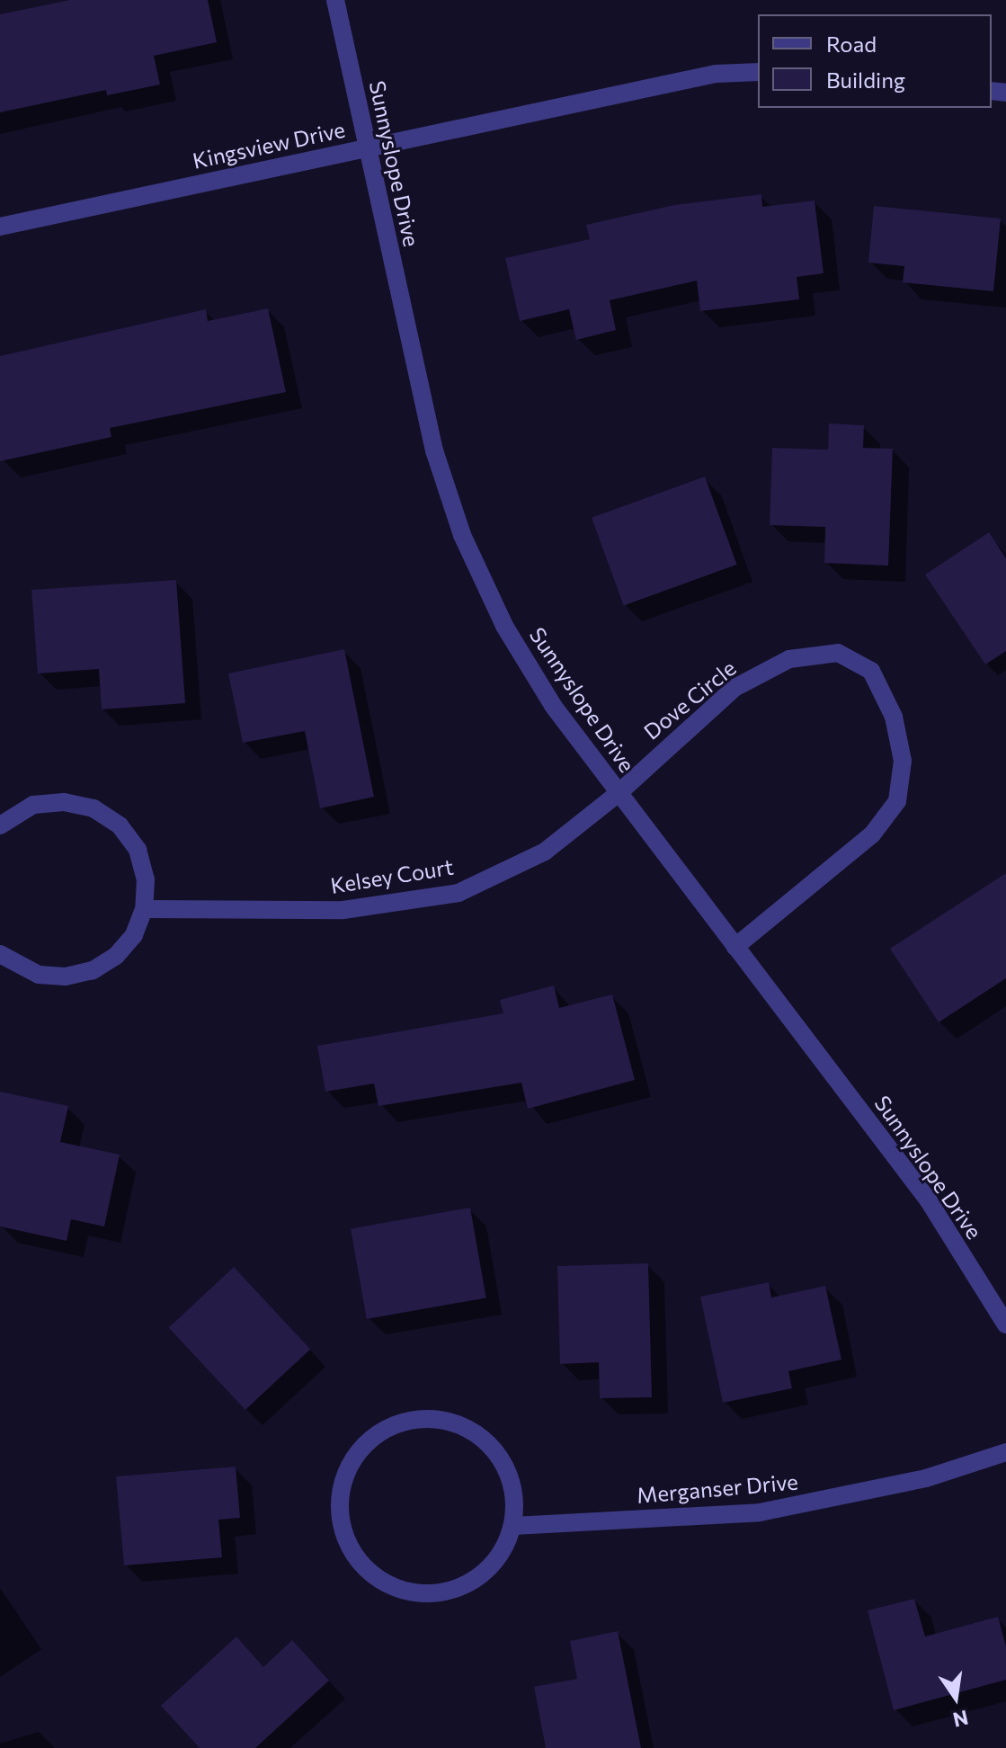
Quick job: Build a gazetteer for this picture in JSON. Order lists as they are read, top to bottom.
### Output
{
  "streets": {
    "street": [
      "Kingsview Drive",
      "Sunnyslope Drive",
      "Dove Circle",
      "Kelsey Court",
      "Merganser Drive"
    ]
  },
  "crossings": [
    ["Kingsview Drive", "Sunnyslope Drive"],
    ["Sunnyslope Drive", "Dove Circle"],
    ["Sunnyslope Drive", "Kelsey Court"],
    ["Dove Circle", "Kelsey Court"]
  ],
  "legend": ["Road", "Building"],
  "north": "bottom"
}
